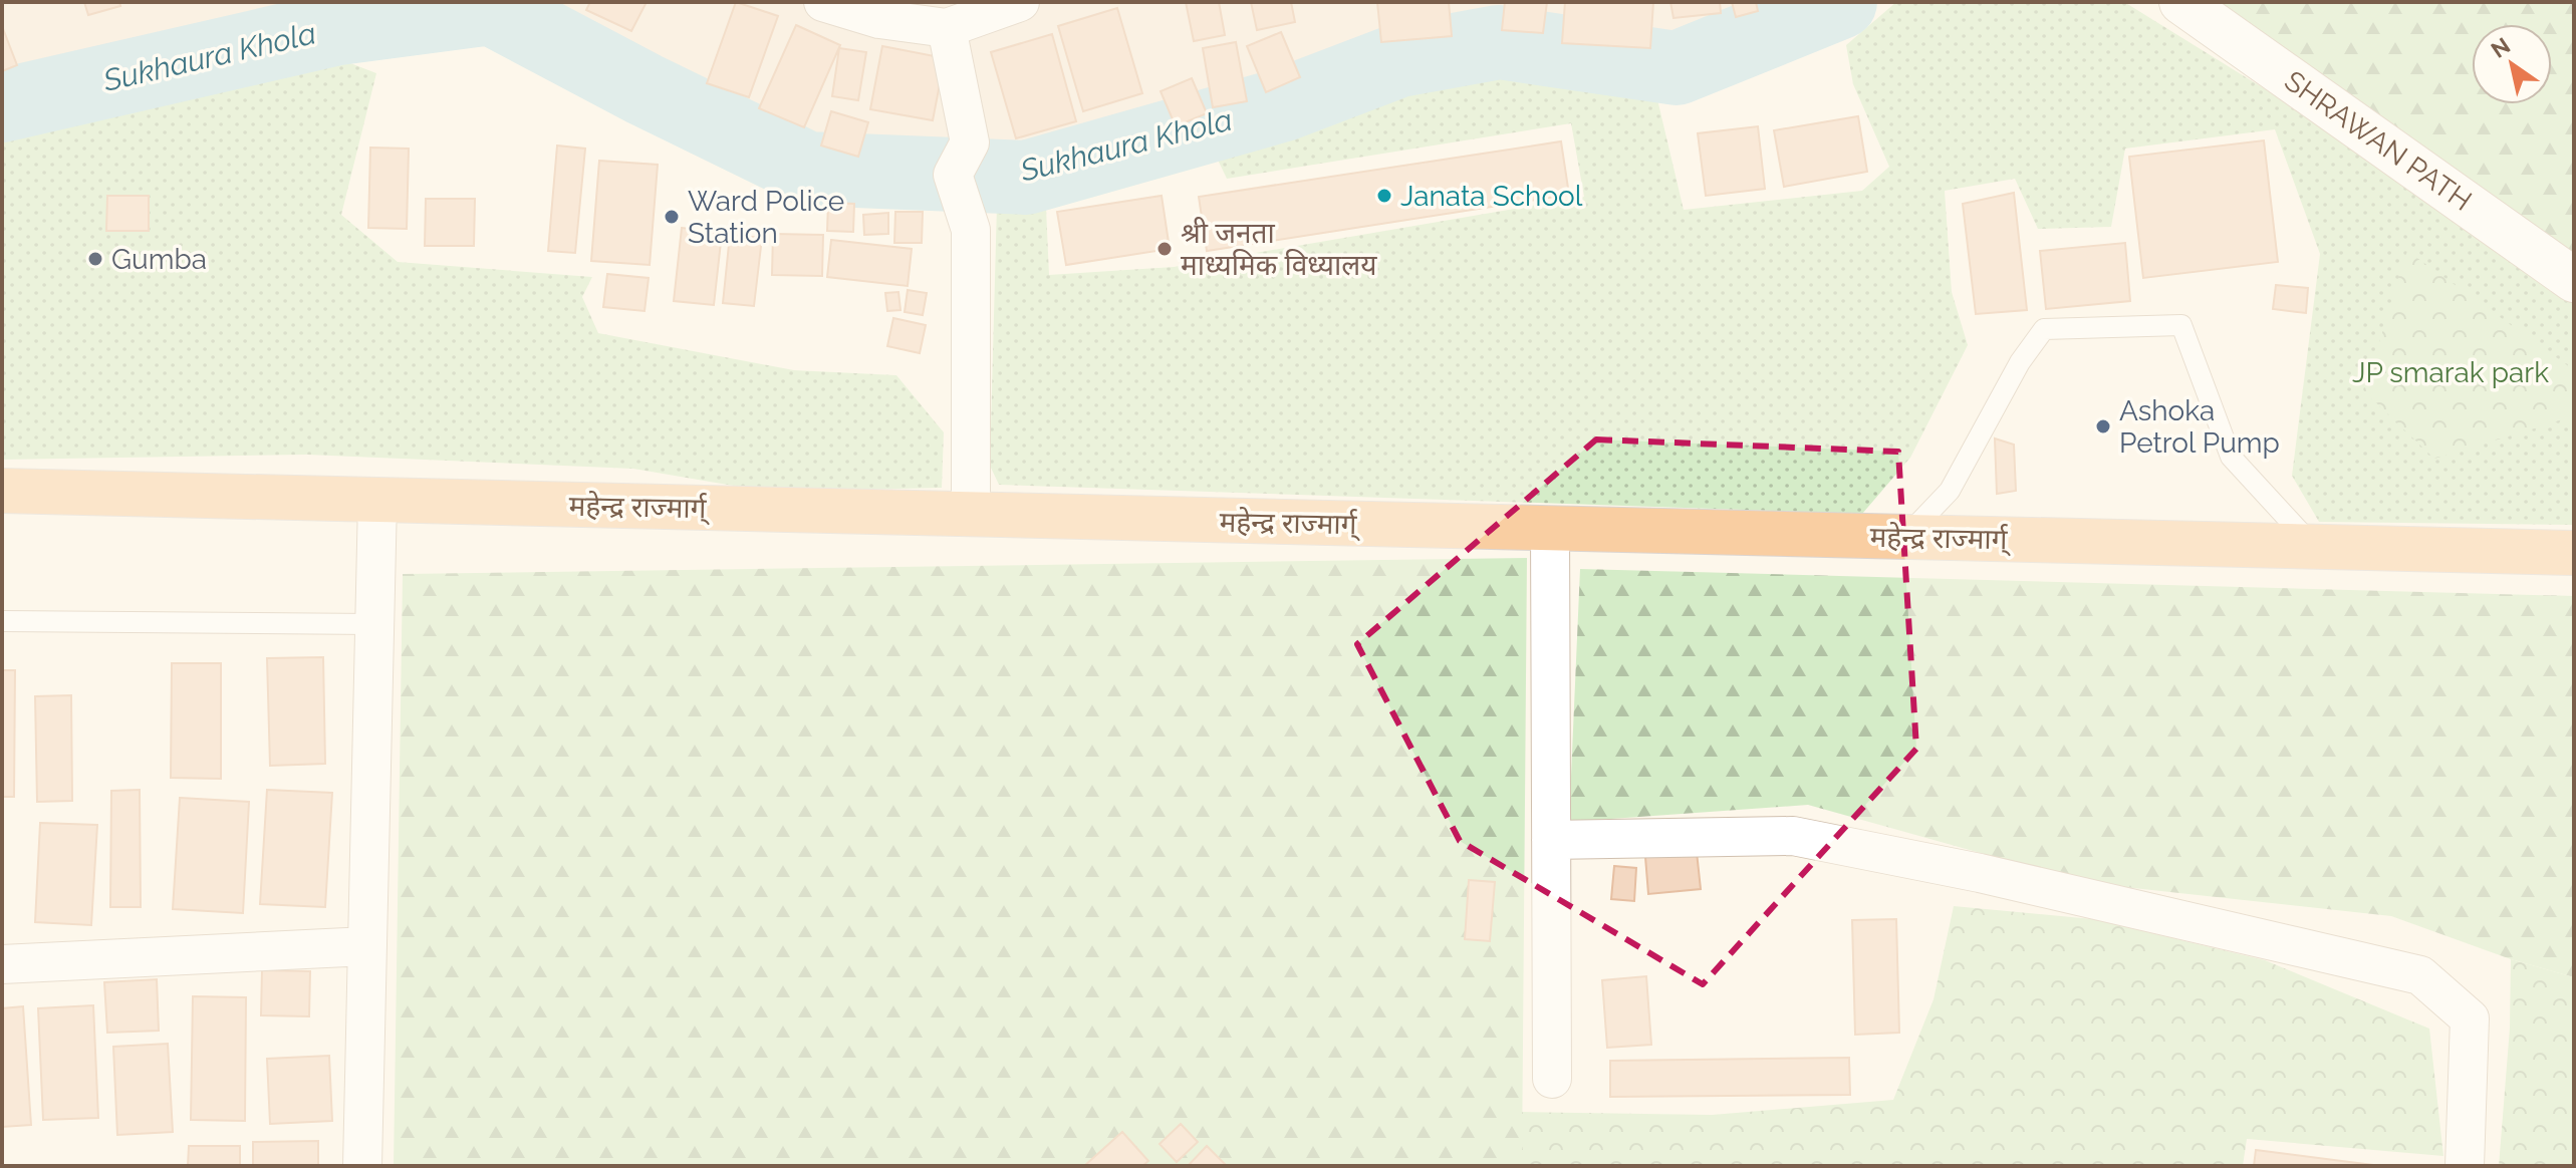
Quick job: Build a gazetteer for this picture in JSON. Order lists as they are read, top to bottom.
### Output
{
  "streets": {
    "highway": ["महेन्द्र राज्मार्ग्"],
    "street": ["SHRAWAN PATH"]
  },
  "water": ["Sukhaura Khola"],
  "parks": ["JP smarak park"],
  "places": [
    "Janata School",
    "Ward Police Station",
    "श्री जनता माध्यमिक विध्यालय",
    "Gumba",
    "Ashoka Petrol Pump"
  ],
  "north": "top left"
}
